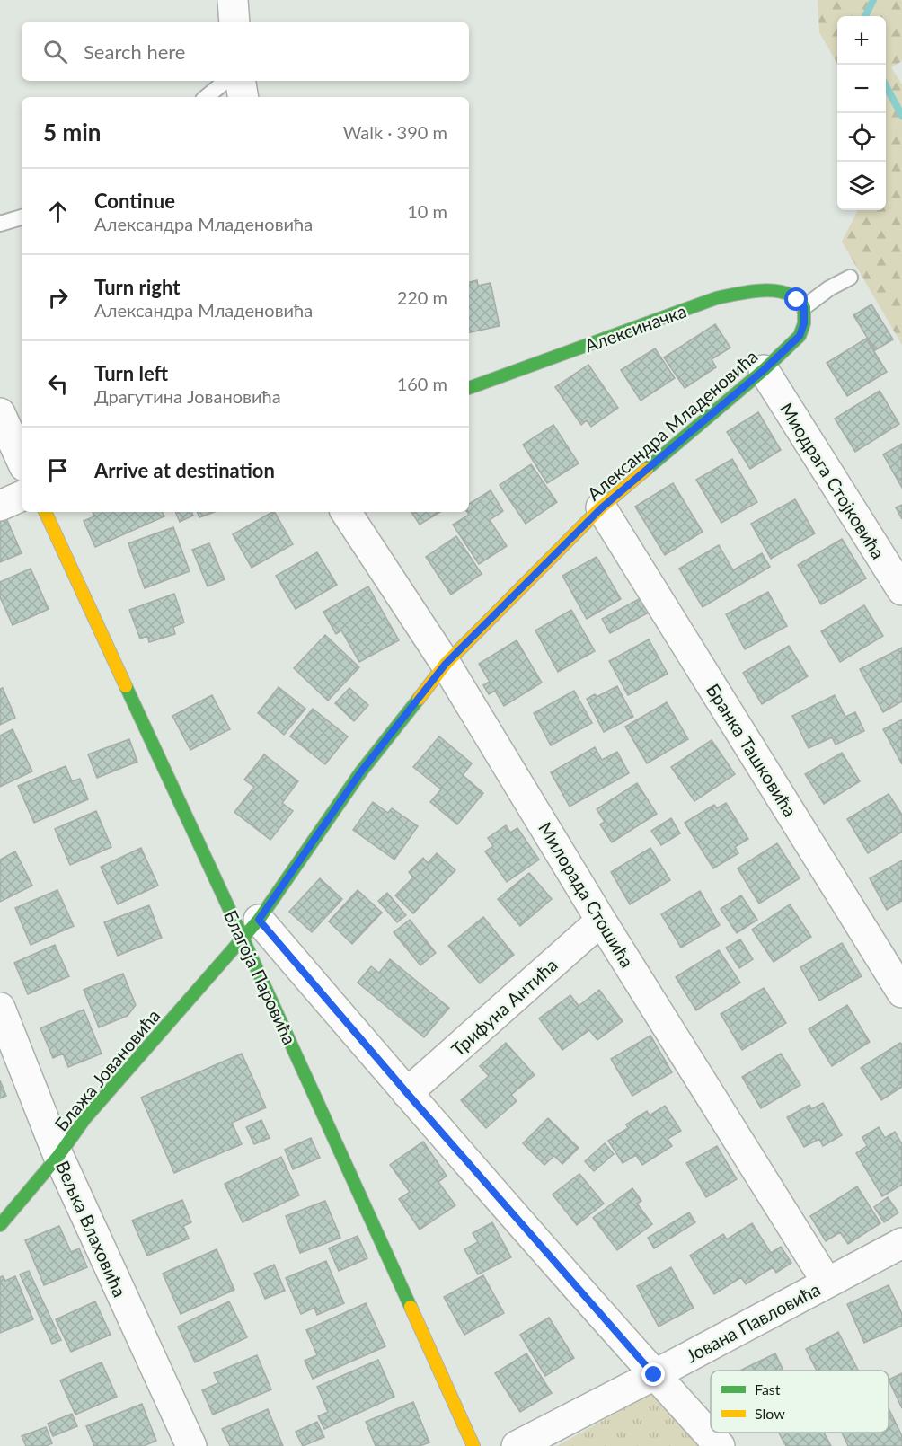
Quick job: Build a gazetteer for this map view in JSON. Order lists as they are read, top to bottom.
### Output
{
  "streets": {
    "street": [
      "Алексиначка",
      "Александра Младеновића",
      "Миодрага Стојковића",
      "Бранка Ташковића",
      "Милорада Стошића",
      "Благоја Паровића",
      "Трифуна Антића",
      "Блажа Јовановића",
      "Вељка Влаховића",
      "Јована Павловића"
    ]
  },
  "crossings": [
    ["Алексиначка", "Александра Младеновића"],
    ["Александра Младеновића", "Миодрага Стојковића"],
    ["Александра Младеновића", "Бранка Ташковића"],
    ["Александра Младеновића", "Милорада Стошића"],
    ["Александра Младеновића", "Благоја Паровића"],
    ["Александра Младеновића", "Блажа Јовановића"],
    ["Милорада Стошића", "Трифуна Антића"],
    ["Милорада Стошића", "Јована Павловића"],
    ["Благоја Паровића", "Блажа Јовановића"],
    ["Блажа Јовановића", "Вељка Влаховића"]
  ],
  "legend": ["Fast", "Slow"],
  "page": {
    "map_buttons": ["+", "−"],
    "search": "Search here",
    "heading": ["5 min", "Walk · 390 m"],
    "list": [
      ["Continue", "Александра Младеновића", "10 m"],
      ["Turn right", "Александра Младеновића", "220 m"],
      ["Turn left", "Драгутина Јовановића", "160 m"],
      "Arrive at destination"
    ]
  }
}
